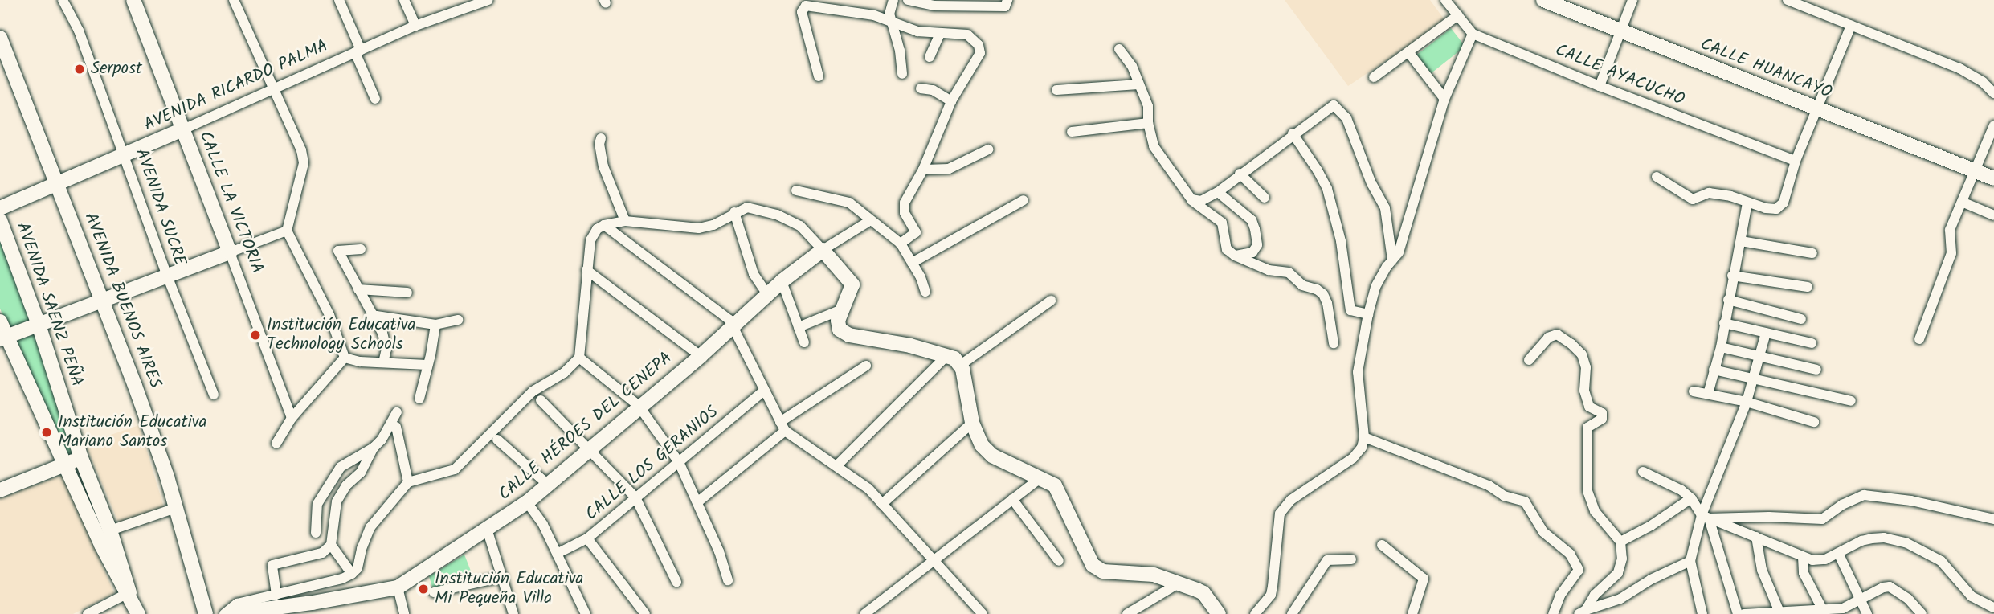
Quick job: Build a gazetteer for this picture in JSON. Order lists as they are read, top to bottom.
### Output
{
  "streets": {
    "street": [
      "CALLE HUANCAYO",
      "CALLE AYACUCHO",
      "AVENIDA RICARDO PALMA",
      "CALLE LA VICTORIA",
      "AVENIDA SUCRE",
      "AVENIDA BUENOS AIRES",
      "AVENIDA SAENZ PEÑA",
      "CALLE HÉROES DEL CENEPA",
      "CALLE LOS GERANIOS"
    ]
  },
  "crossings": [
    ["AVENIDA RICARDO PALMA", "CALLE LA VICTORIA"],
    ["AVENIDA RICARDO PALMA", "AVENIDA SUCRE"],
    ["AVENIDA RICARDO PALMA", "AVENIDA BUENOS AIRES"]
  ],
  "places": [
    "Serpost",
    "Institución Educativa Technology Schools",
    "Institución Educativa Mariano Santos",
    "Institución Educativa Mi Pequeña Villa"
  ]
}
